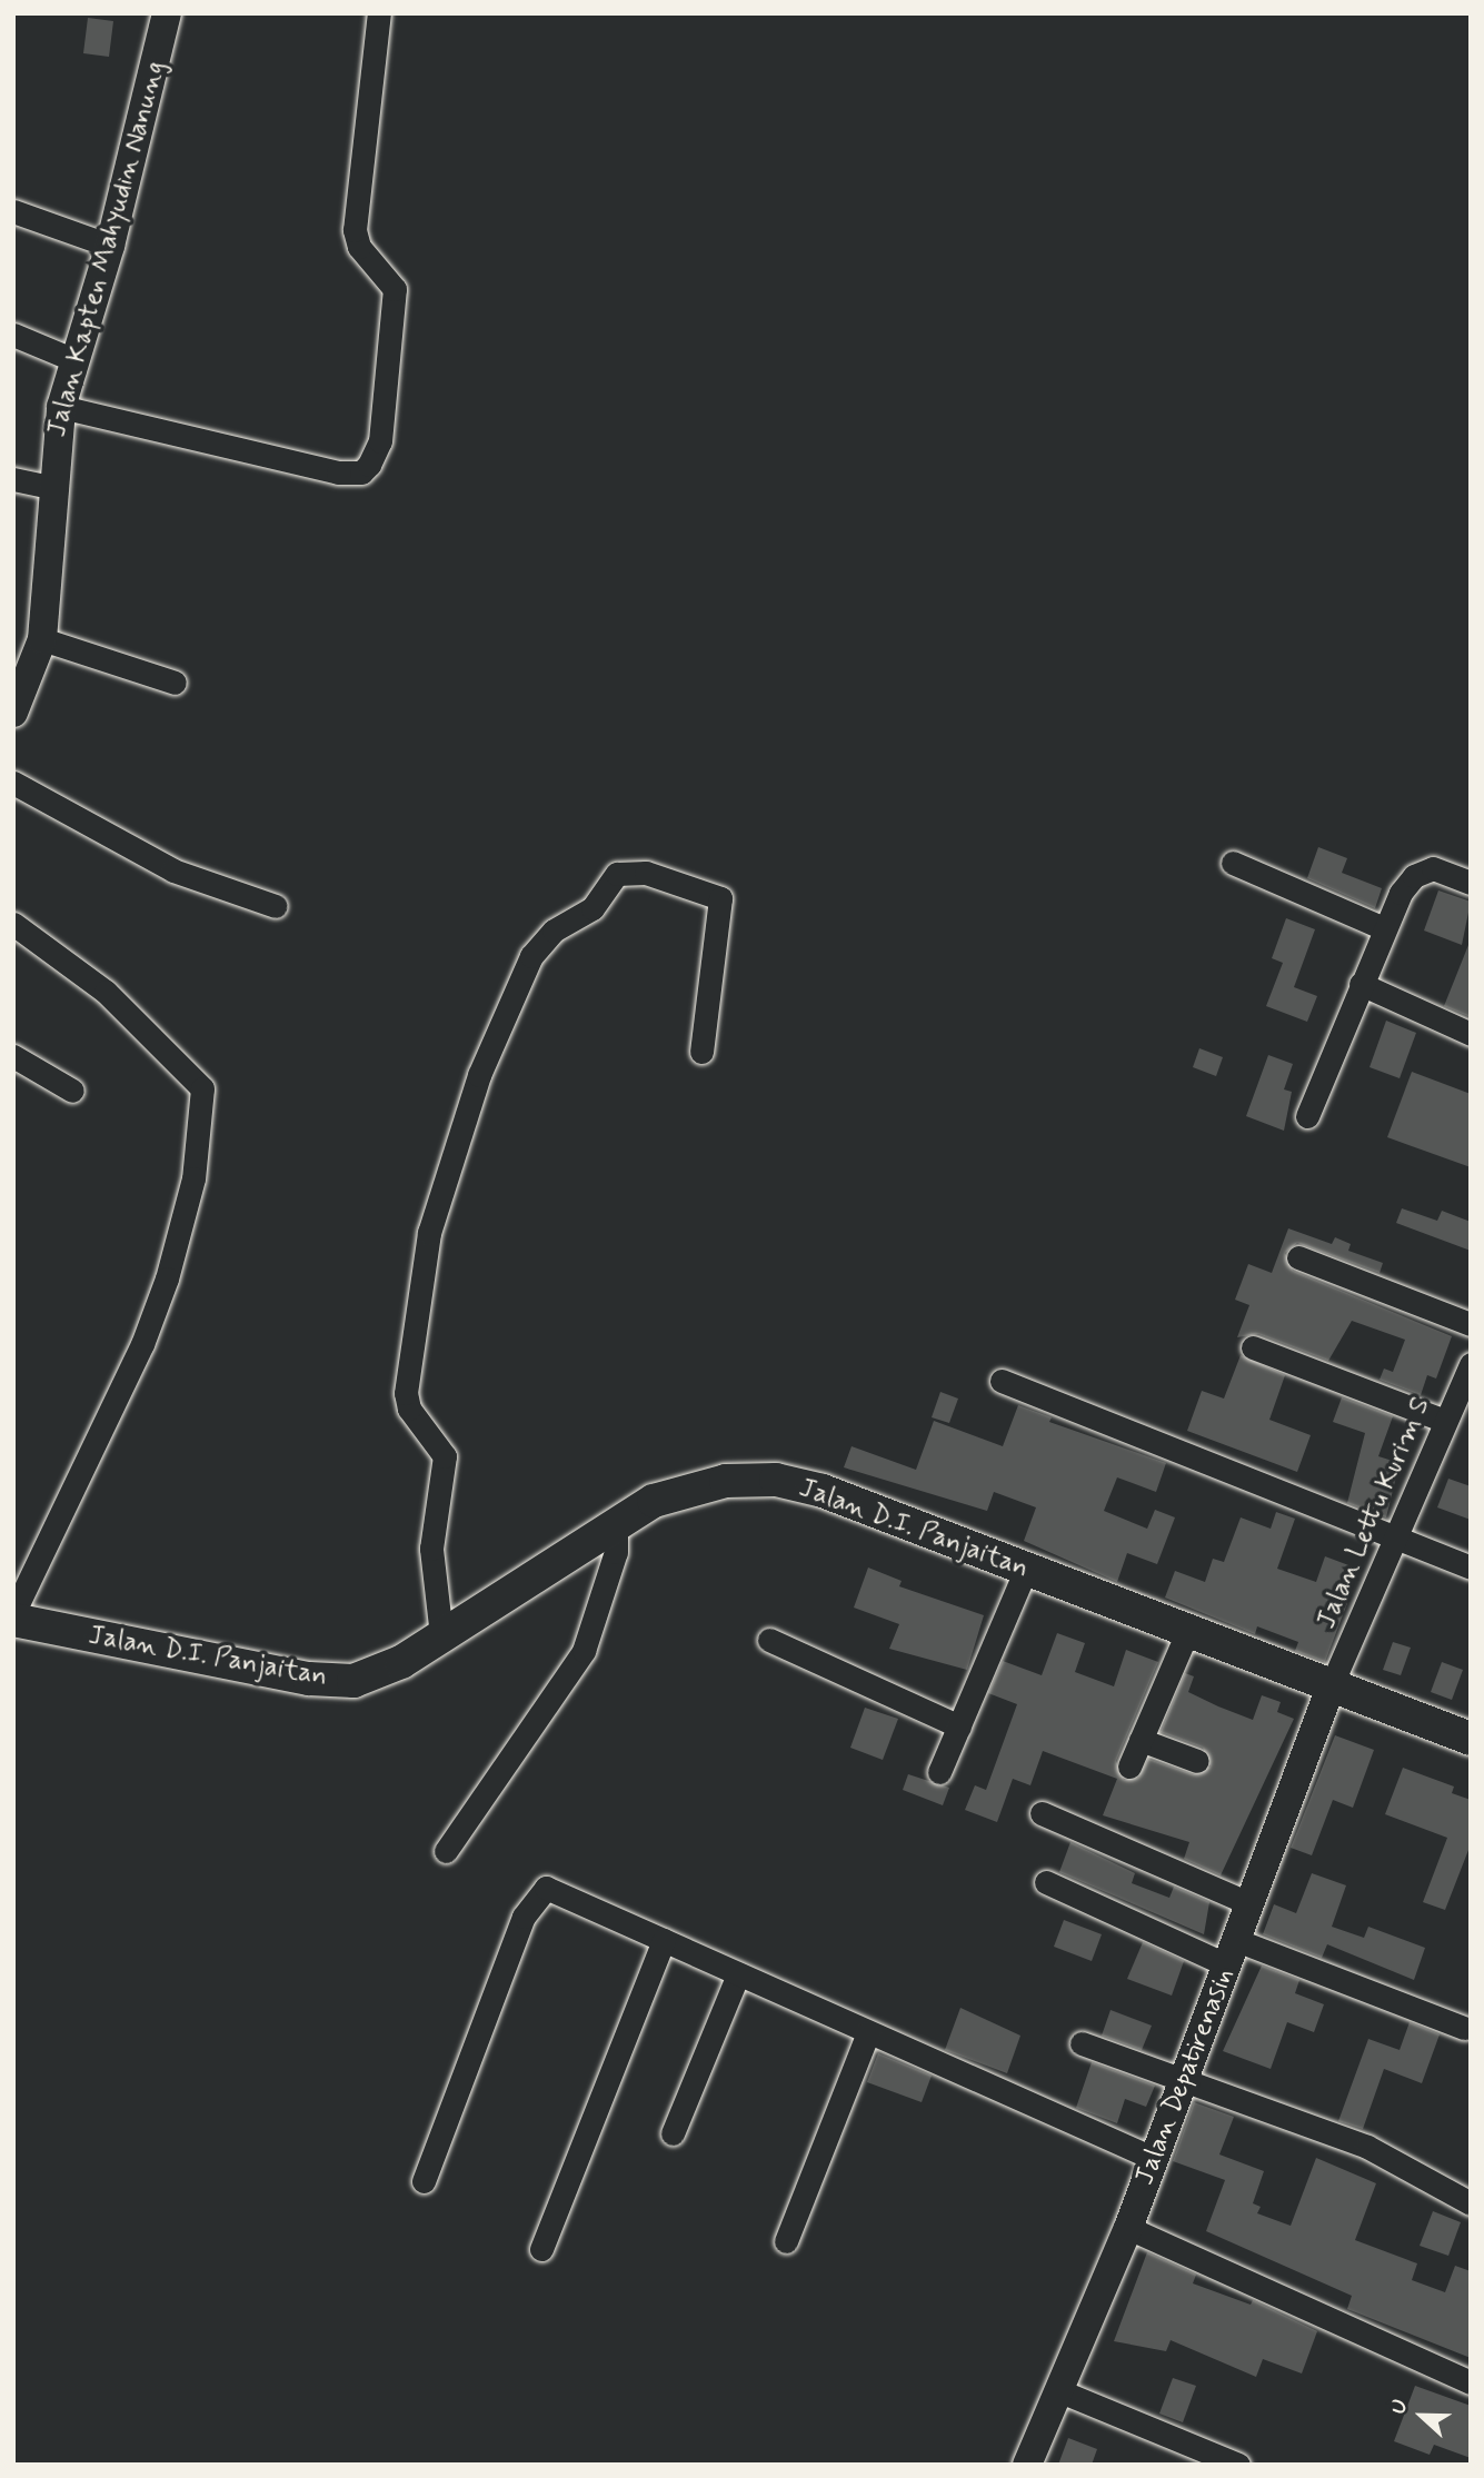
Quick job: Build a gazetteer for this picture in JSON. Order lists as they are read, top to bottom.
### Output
{
  "streets": {
    "main road": ["Jalan D.I. Panjaitan"],
    "street": ["Jalan Kapten Mahyudin Nanung", "Jalan Lettu Kurim S", "Jalan Depatirenasin"]
  },
  "crossings": [
    ["Jalan Lettu Kurim S", "Jalan D.I. Panjaitan"],
    ["Jalan Lettu Kurim S", "Jalan Depatirenasin"],
    ["Jalan D.I. Panjaitan", "Jalan Depatirenasin"]
  ],
  "north": "left"
}
